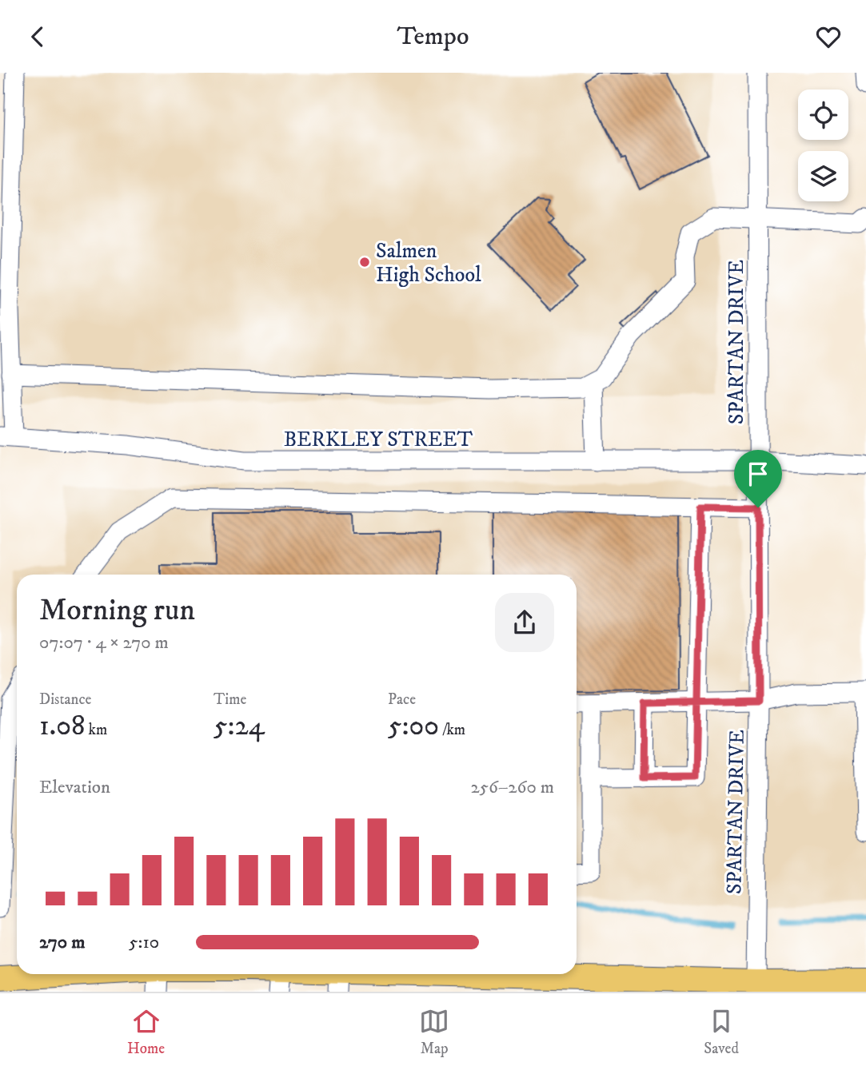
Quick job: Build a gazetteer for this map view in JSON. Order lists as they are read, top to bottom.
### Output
{
  "streets": {
    "street": ["SPARTAN DRIVE", "BERKLEY STREET"]
  },
  "crossings": [
    ["SPARTAN DRIVE", "BERKLEY STREET"]
  ],
  "places": ["Salmen High School"],
  "page": {
    "header": "Tempo",
    "heading": ["Morning run", "07:07 · 4 × 270 m"],
    "stats": [
      ["Distance", "1.08 km"],
      ["Time", "5:24"],
      ["Pace", "5:00 /km"]
    ],
    "chart": ["Elevation", "256–260 m"],
    "list": [
      {
        "name": "270 m",
        "note": "5:10"
      }
    ],
    "tabs": ["Home", "Map", "Saved"]
  }
}
